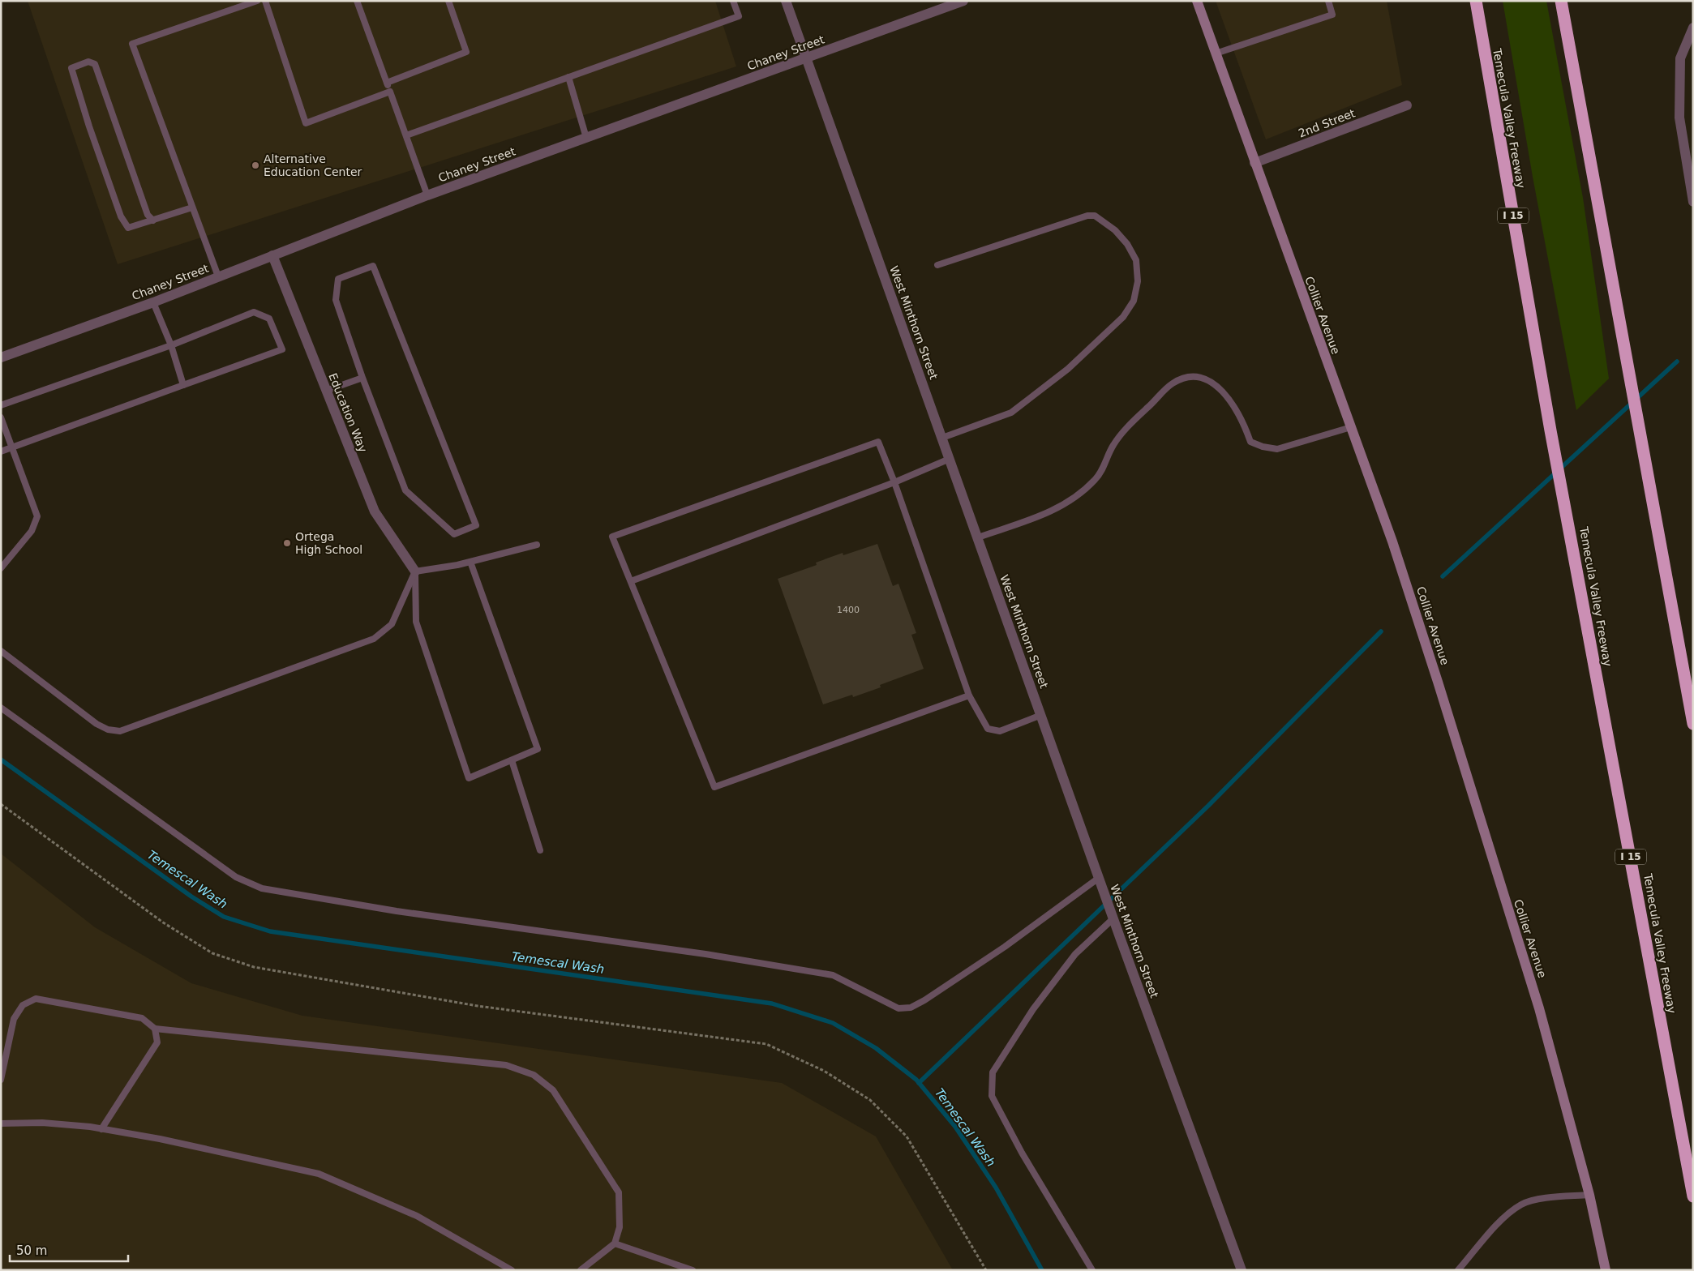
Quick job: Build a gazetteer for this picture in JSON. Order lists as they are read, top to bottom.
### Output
{
  "streets": {
    "highway": ["Temecula Valley Freeway", "I 15"],
    "main road": ["Collier Avenue"],
    "street": [
      "Chaney Street",
      "2nd Street",
      "West Minthorn Street",
      "Education Way"
    ]
  },
  "crossings": [
    ["Chaney Street", "West Minthorn Street"],
    ["Chaney Street", "Education Way"],
    ["2nd Street", "Collier Avenue"]
  ],
  "water": ["Temescal Wash"],
  "places": ["Alternative Education Center", "Ortega High School"],
  "house_numbers": ["1400"],
  "scale_bar": "50 m"
}
